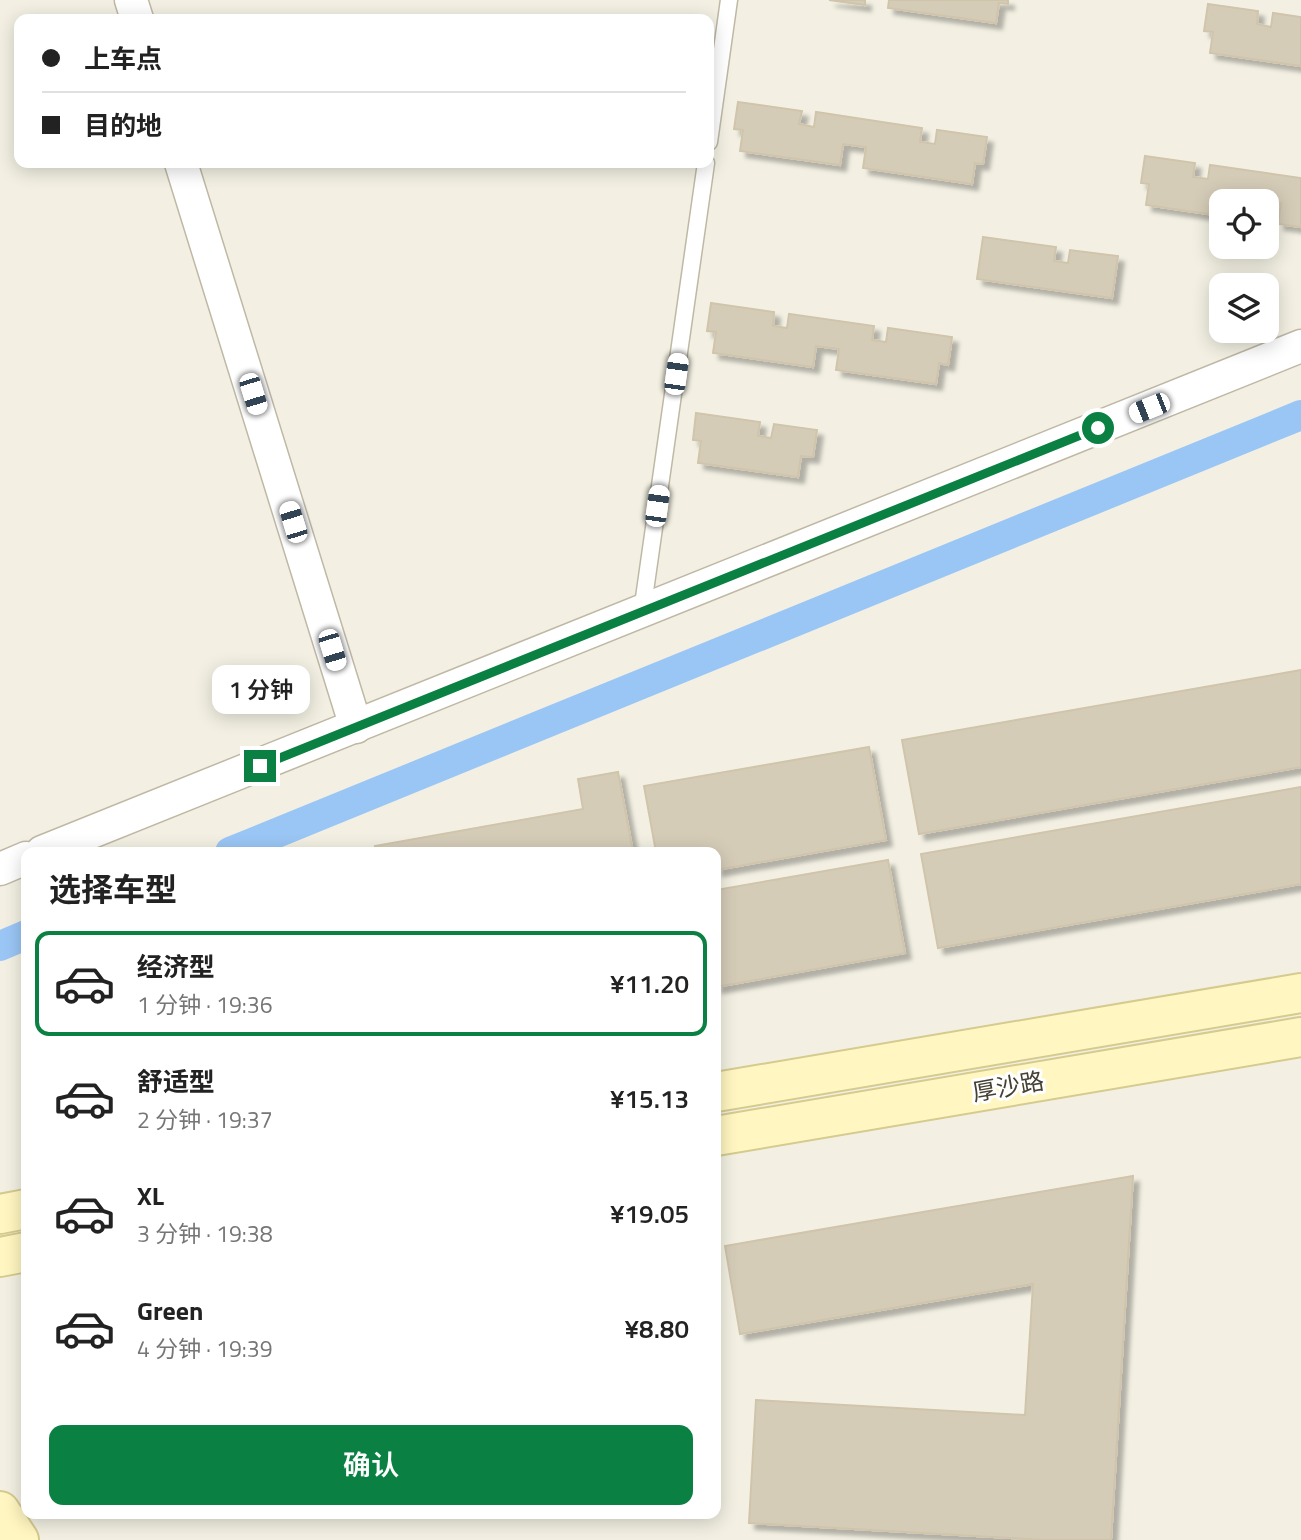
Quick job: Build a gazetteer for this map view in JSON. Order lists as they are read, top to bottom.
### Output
{
  "streets": {
    "main road": ["厚沙路"]
  },
  "page": {
    "banner": ["上车点", "目的地"],
    "bubble": "1 分钟",
    "heading": "选择车型",
    "list": [
      {
        "name": "经济型",
        "note": "1 分钟 · 19:36",
        "value": "¥11.20"
      },
      {
        "name": "舒适型",
        "note": "2 分钟 · 19:37",
        "value": "¥15.13"
      },
      {
        "name": "XL",
        "note": "3 分钟 · 19:38",
        "value": "¥19.05"
      },
      {
        "name": "Green",
        "note": "4 分钟 · 19:39",
        "value": "¥8.80"
      }
    ],
    "buttons": "确认"
  }
}
